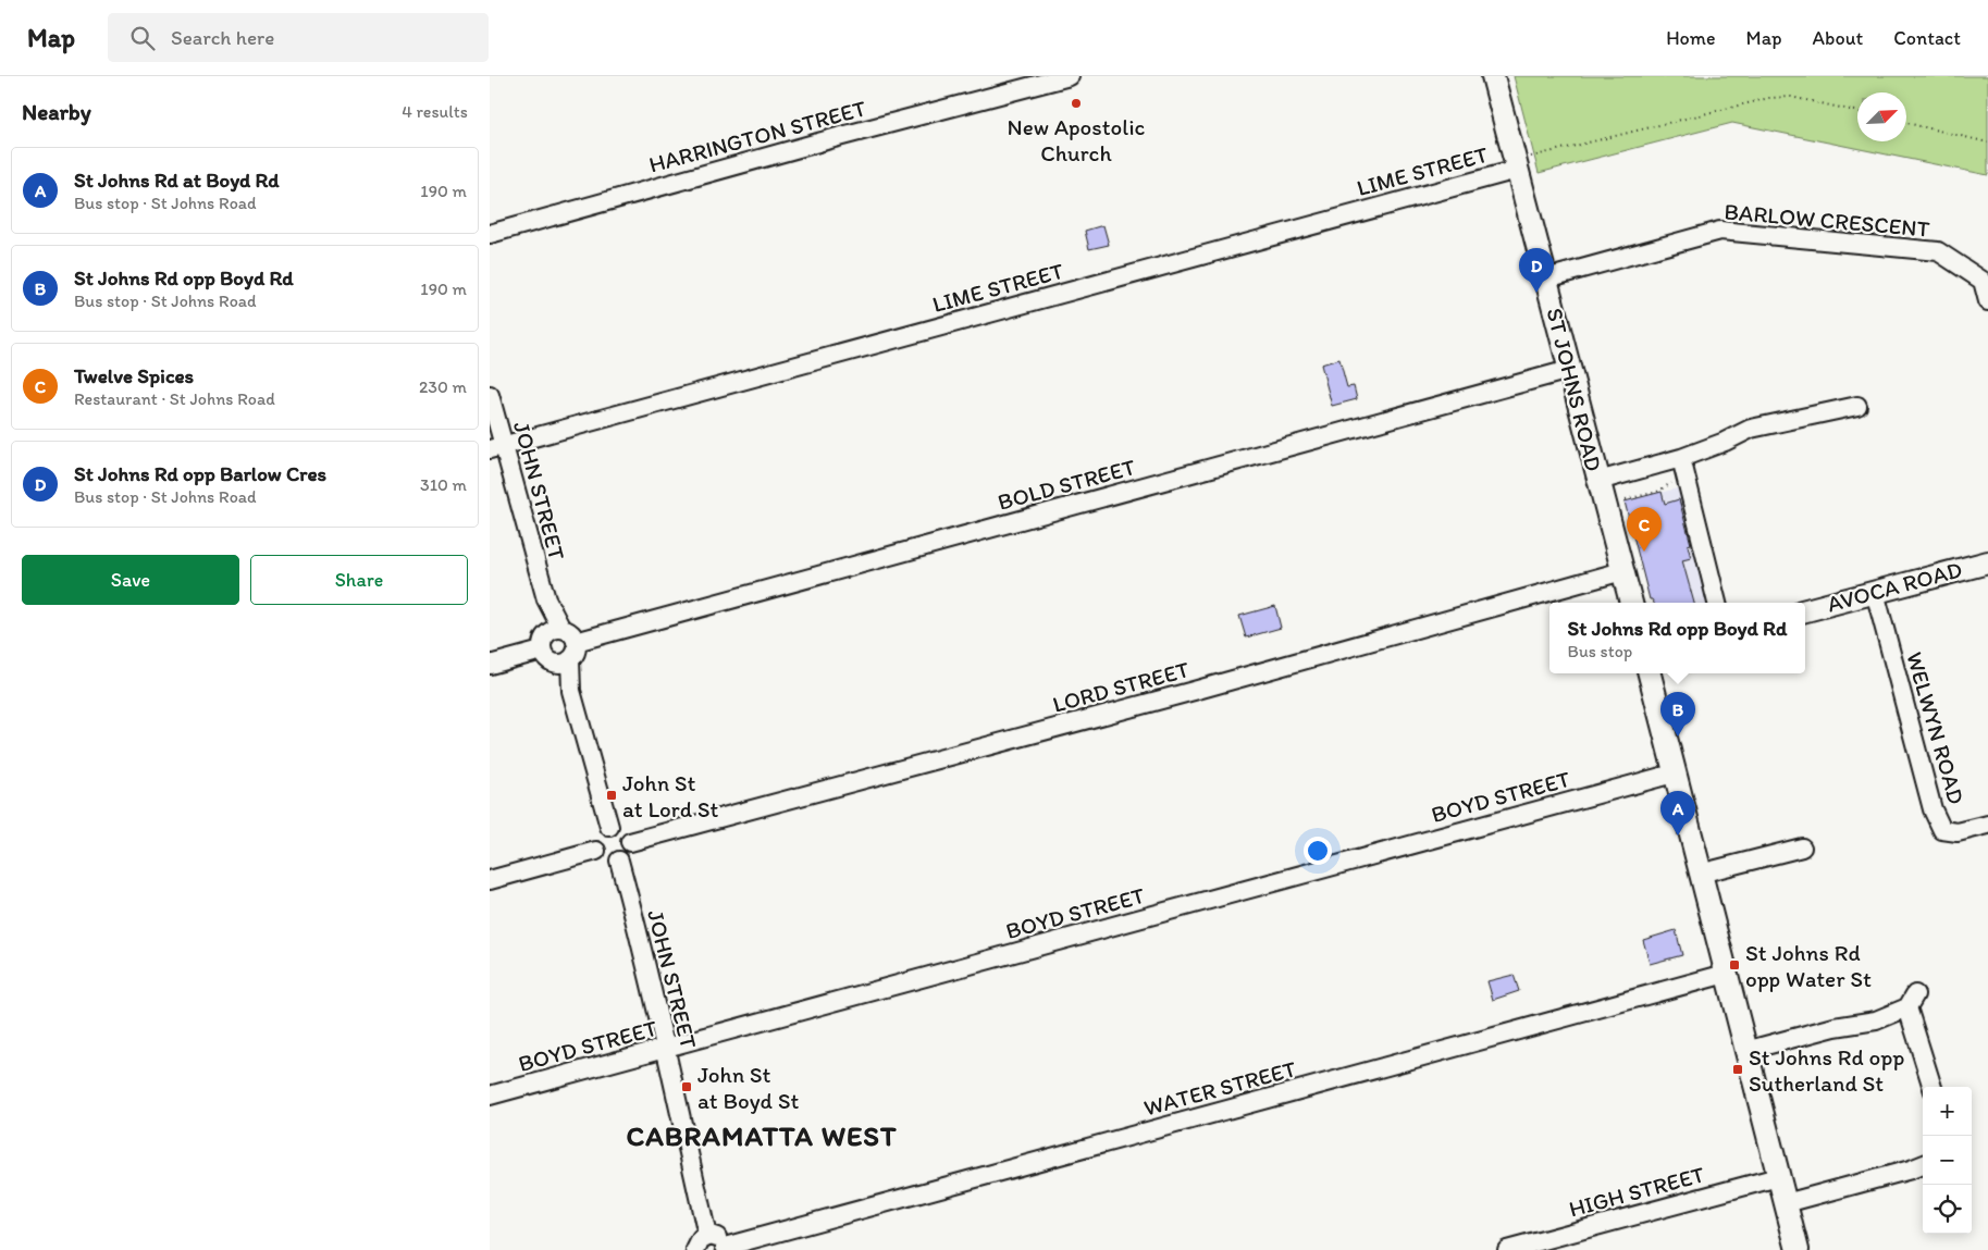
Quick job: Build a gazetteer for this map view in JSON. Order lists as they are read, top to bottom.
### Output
{
  "streets": {
    "main road": ["ST JOHNS ROAD", "AVOCA ROAD"],
    "street": [
      "HARRINGTON STREET",
      "LIME STREET",
      "BARLOW CRESCENT",
      "BOLD STREET",
      "JOHN STREET",
      "LORD STREET",
      "WELWYN ROAD",
      "BOYD STREET",
      "WATER STREET",
      "HIGH STREET"
    ]
  },
  "crossings": [
    ["LIME STREET", "ST JOHNS ROAD"],
    ["LIME STREET", "JOHN STREET"],
    ["BARLOW CRESCENT", "ST JOHNS ROAD"],
    ["ST JOHNS ROAD", "BOLD STREET"],
    ["ST JOHNS ROAD", "LORD STREET"],
    ["BOLD STREET", "JOHN STREET"],
    ["JOHN STREET", "LORD STREET"],
    ["JOHN STREET", "BOYD STREET"],
    ["AVOCA ROAD", "WELWYN ROAD"]
  ],
  "districts": ["CABRAMATTA WEST"],
  "places": {
    "other": ["New Apostolic Church"],
    "transit": [
      "John St at Lord St",
      "St Johns Rd opp Water St",
      "St Johns Rd opp Sutherland St",
      "John St at Boyd St"
    ]
  },
  "north": "top right",
  "page": {
    "header": "Map",
    "search": "Search here",
    "nav": [
      "Home",
      "Map",
      "About",
      "Contact"
    ],
    "heading": ["Nearby", "4 results"],
    "list": [
      {
        "mark": "A",
        "name": "St Johns Rd at Boyd Rd",
        "note": "Bus stop · St Johns Road",
        "value": "190 m"
      },
      {
        "mark": "B",
        "name": "St Johns Rd opp Boyd Rd",
        "note": "Bus stop · St Johns Road",
        "value": "190 m"
      },
      {
        "mark": "C",
        "name": "Twelve Spices",
        "note": "Restaurant · St Johns Road",
        "value": "230 m"
      },
      {
        "mark": "D",
        "name": "St Johns Rd opp Barlow Cres",
        "note": "Bus stop · St Johns Road",
        "value": "310 m"
      }
    ],
    "pins": [
      "D",
      "C",
      "B",
      "A"
    ],
    "buttons": ["Save", "Share"],
    "popup": ["St Johns Rd opp Boyd Rd", "Bus stop"],
    "map_buttons": ["+", "−"]
  }
}
